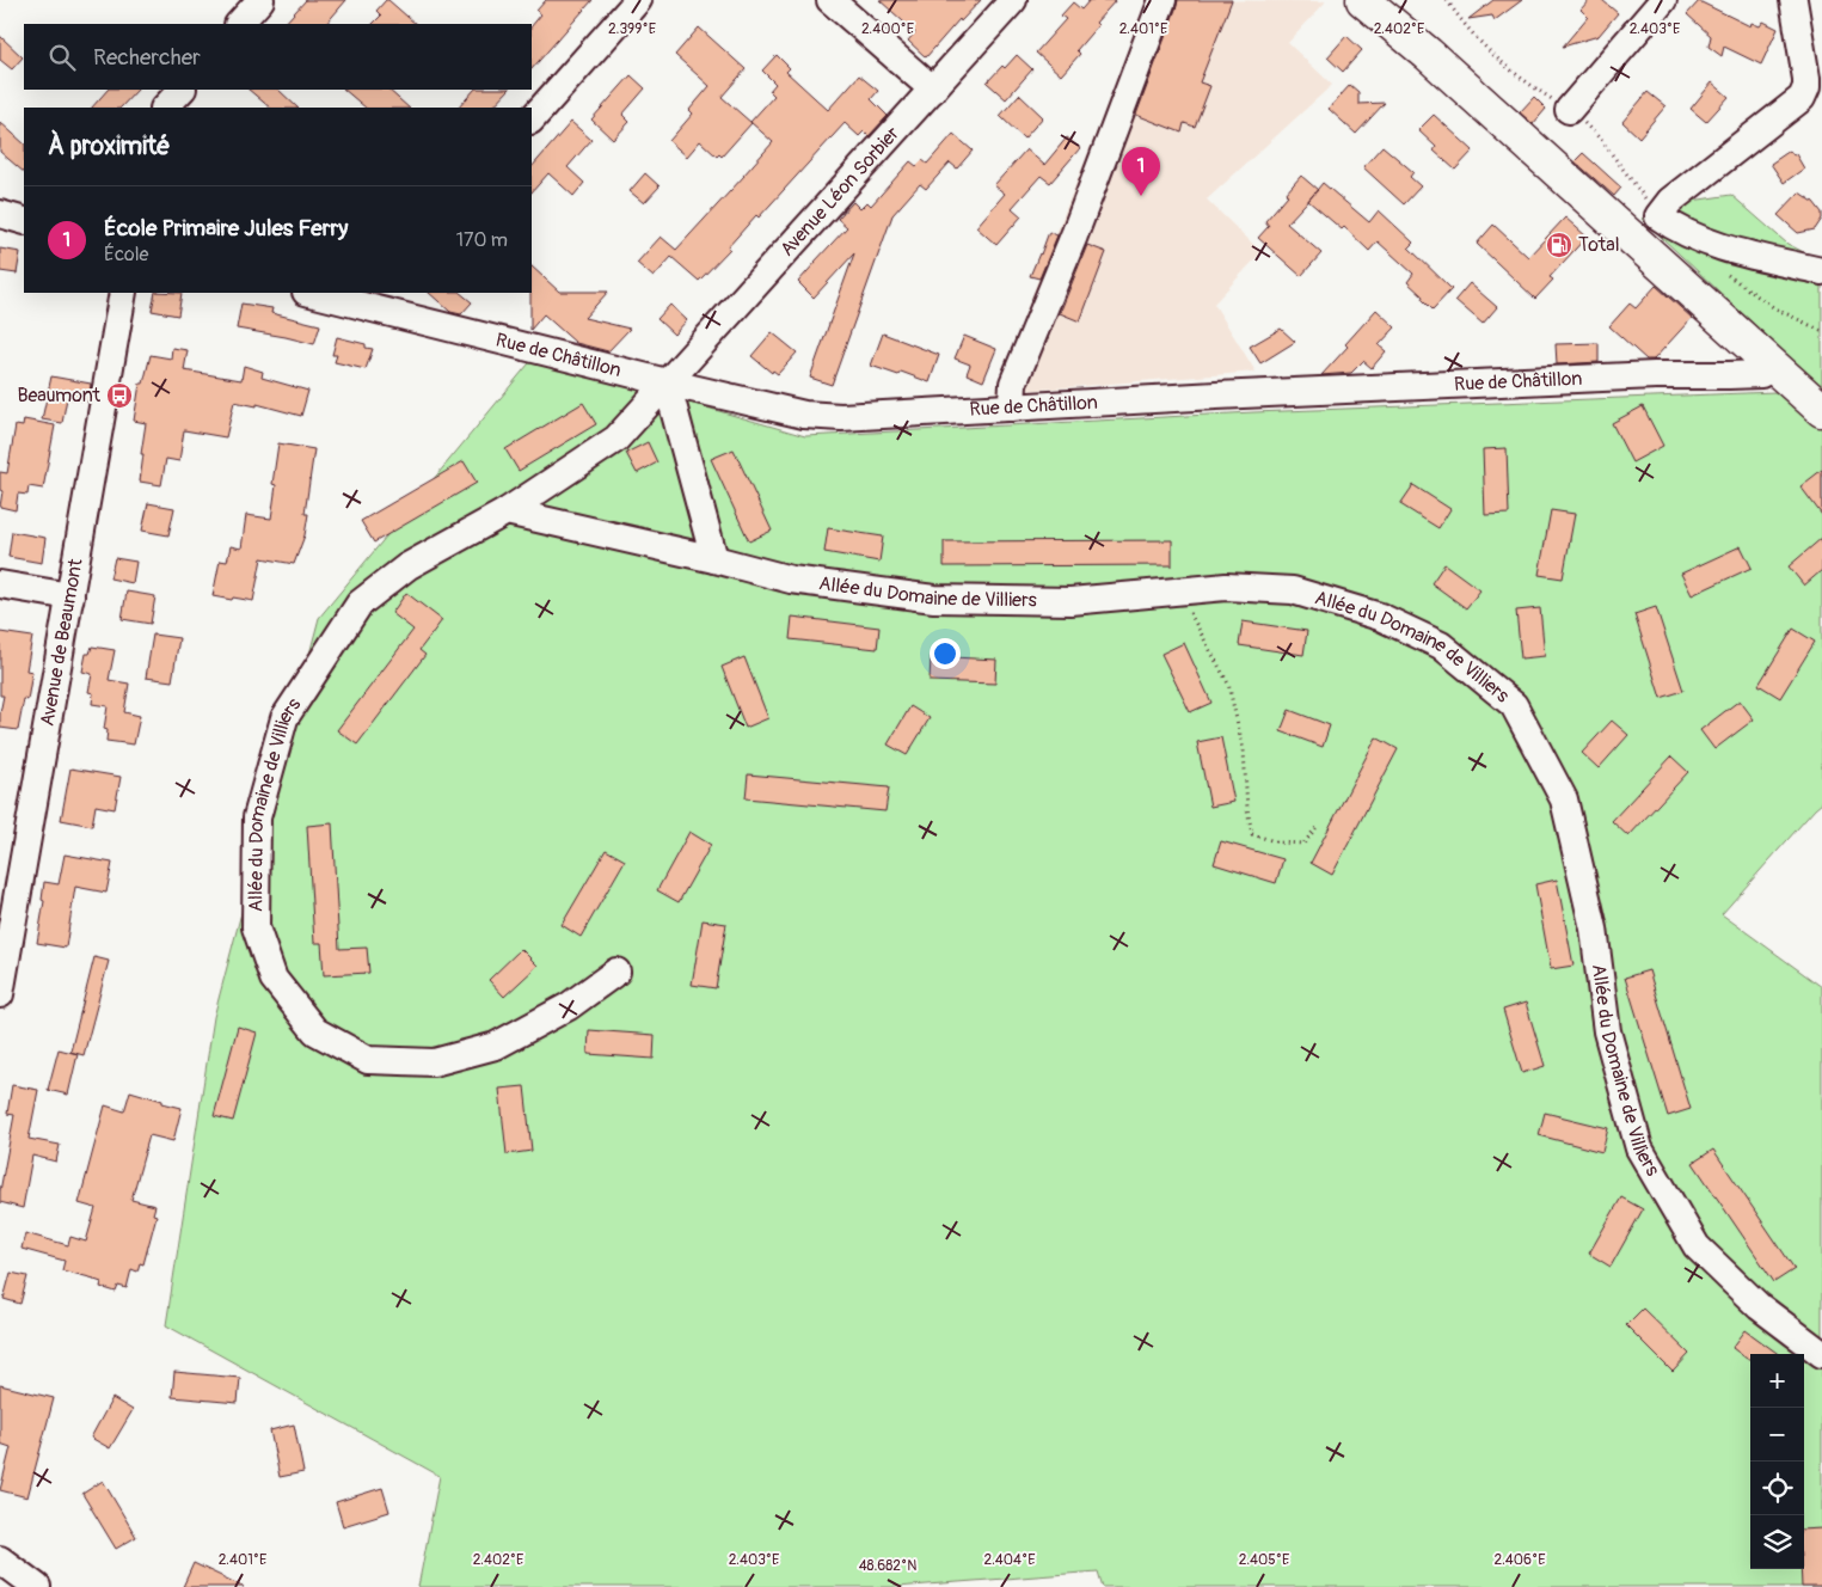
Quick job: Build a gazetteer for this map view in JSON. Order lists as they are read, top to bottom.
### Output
{
  "streets": {
    "street": [
      "Avenue Léon Sorbier",
      "Rue de Châtillon",
      "Allée du Domaine de Villiers",
      "Avenue de Beaumont"
    ]
  },
  "crossings": [
    ["Avenue Léon Sorbier", "Rue de Châtillon"],
    ["Avenue Léon Sorbier", "Allée du Domaine de Villiers"],
    ["Rue de Châtillon", "Allée du Domaine de Villiers"]
  ],
  "places": {
    "fuel station": ["Total"],
    "bus stop": ["Beaumont"]
  },
  "page": {
    "search": "Rechercher",
    "heading": "À proximité",
    "pins": "1",
    "list": [
      {
        "mark": "1",
        "name": "École Primaire Jules Ferry",
        "note": "École",
        "value": "170 m"
      }
    ],
    "map_buttons": ["+", "−"]
  },
  "coordinates": [
    "2.399°E",
    "2.401°E",
    "2.402°E",
    "2.403°E",
    "2.400°E",
    "2.404°E",
    "2.405°E",
    "2.406°E",
    "48.682°N"
  ]
}
